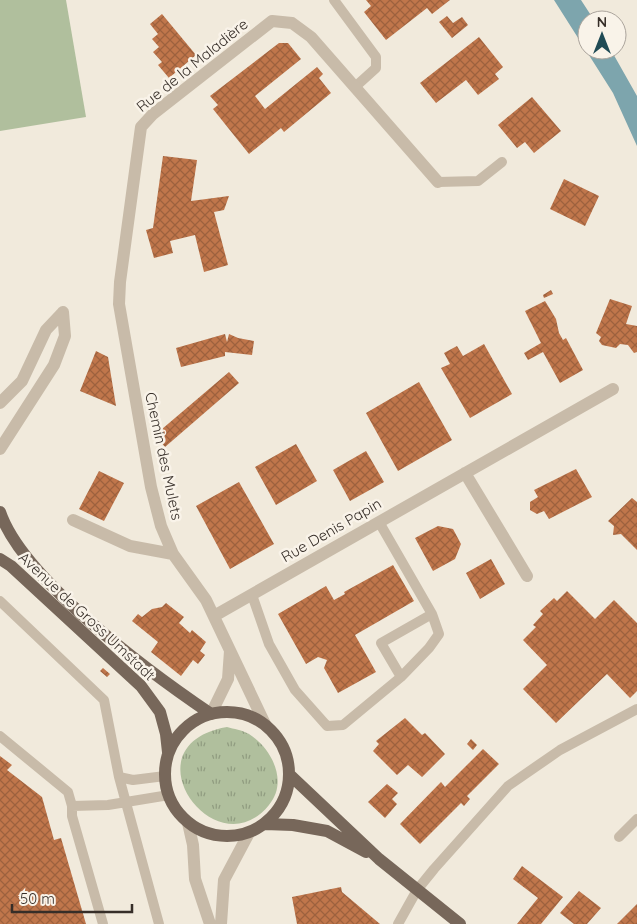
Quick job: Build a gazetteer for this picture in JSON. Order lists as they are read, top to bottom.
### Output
{
  "streets": {
    "main road": ["Avenue de Gross Umstadt"],
    "street": ["Rue de la Maladière", "Chemin des Mulets", "Rue Denis Papin"]
  },
  "crossings": [
    ["Rue de la Maladière", "Chemin des Mulets"],
    ["Chemin des Mulets", "Rue Denis Papin"],
    ["Chemin des Mulets", "Avenue de Gross Umstadt"]
  ],
  "scale_bar": "50 m",
  "north": "top"
}
